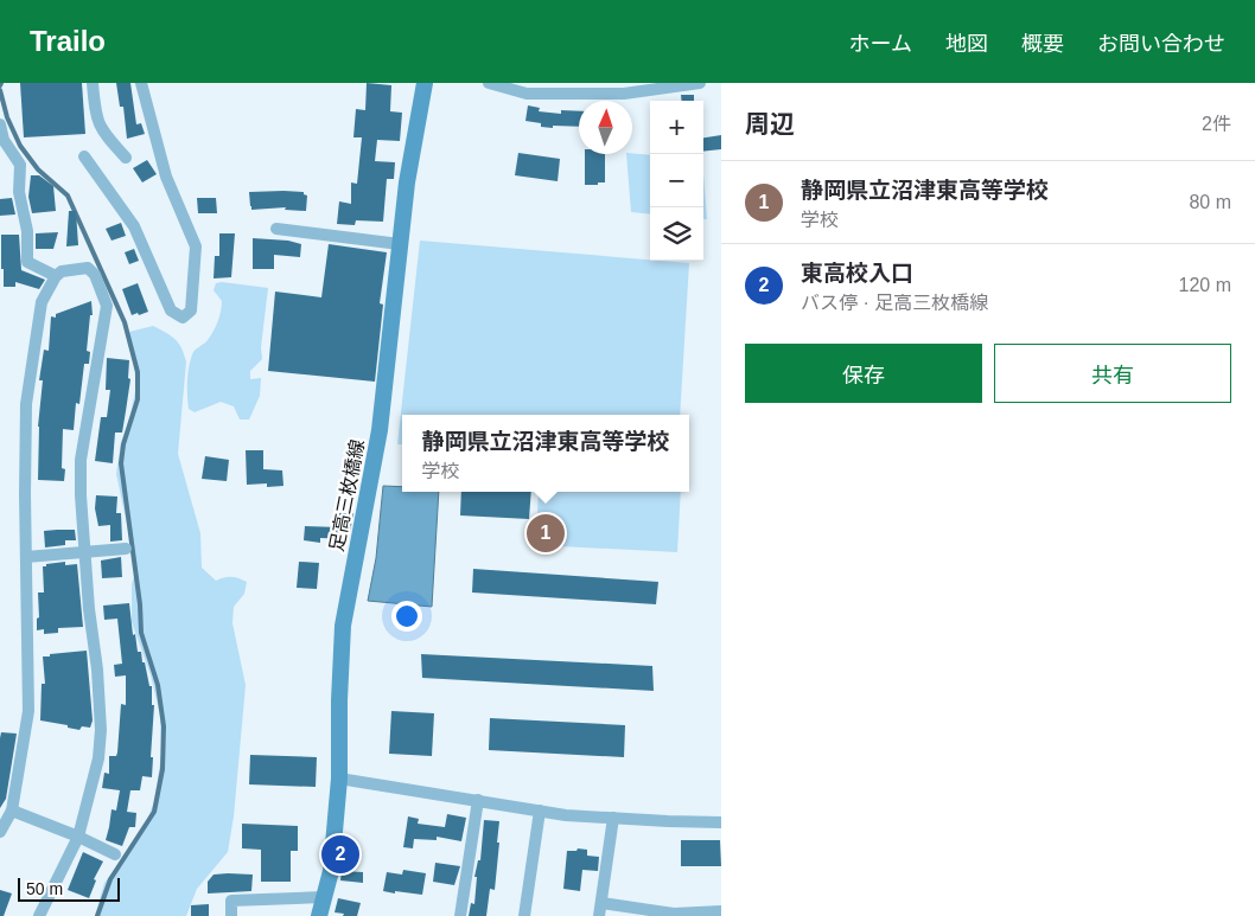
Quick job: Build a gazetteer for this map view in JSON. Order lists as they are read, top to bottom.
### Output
{
  "streets": {
    "main road": ["足高三枚橋線"]
  },
  "scale_bar": "50 m",
  "north": "top",
  "page": {
    "header": "Trailo",
    "nav": [
      "ホーム",
      "地図",
      "概要",
      "お問い合わせ"
    ],
    "heading": ["周辺", "2件"],
    "map_buttons": ["+", "−"],
    "list": [
      {
        "mark": "1",
        "name": "静岡県立沼津東高等学校",
        "note": "学校",
        "value": "80 m"
      },
      {
        "mark": "2",
        "name": "東高校入口",
        "note": "バス停 · 足高三枚橋線",
        "value": "120 m"
      }
    ],
    "buttons": ["保存", "共有"],
    "popup": ["静岡県立沼津東高等学校", "学校"],
    "pins": ["1", "2"],
    "scale": "50 m"
  }
}
